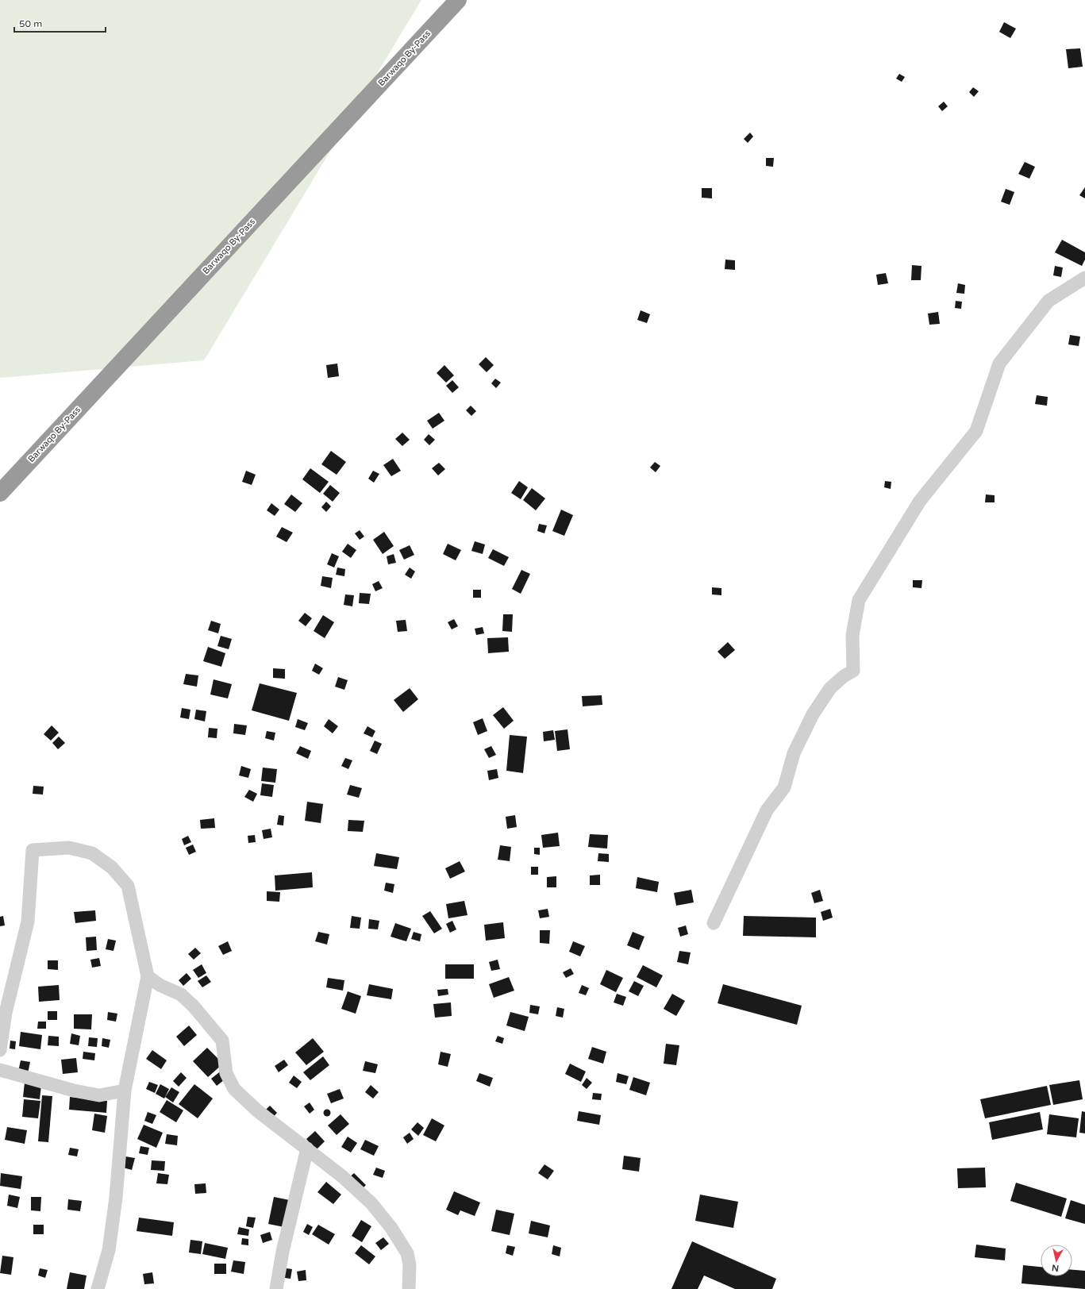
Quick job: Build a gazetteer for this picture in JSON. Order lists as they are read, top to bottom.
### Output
{
  "streets": {
    "highway": ["Barwaqo By-Pass"]
  },
  "scale_bar": "50 m",
  "north": "bottom"
}
